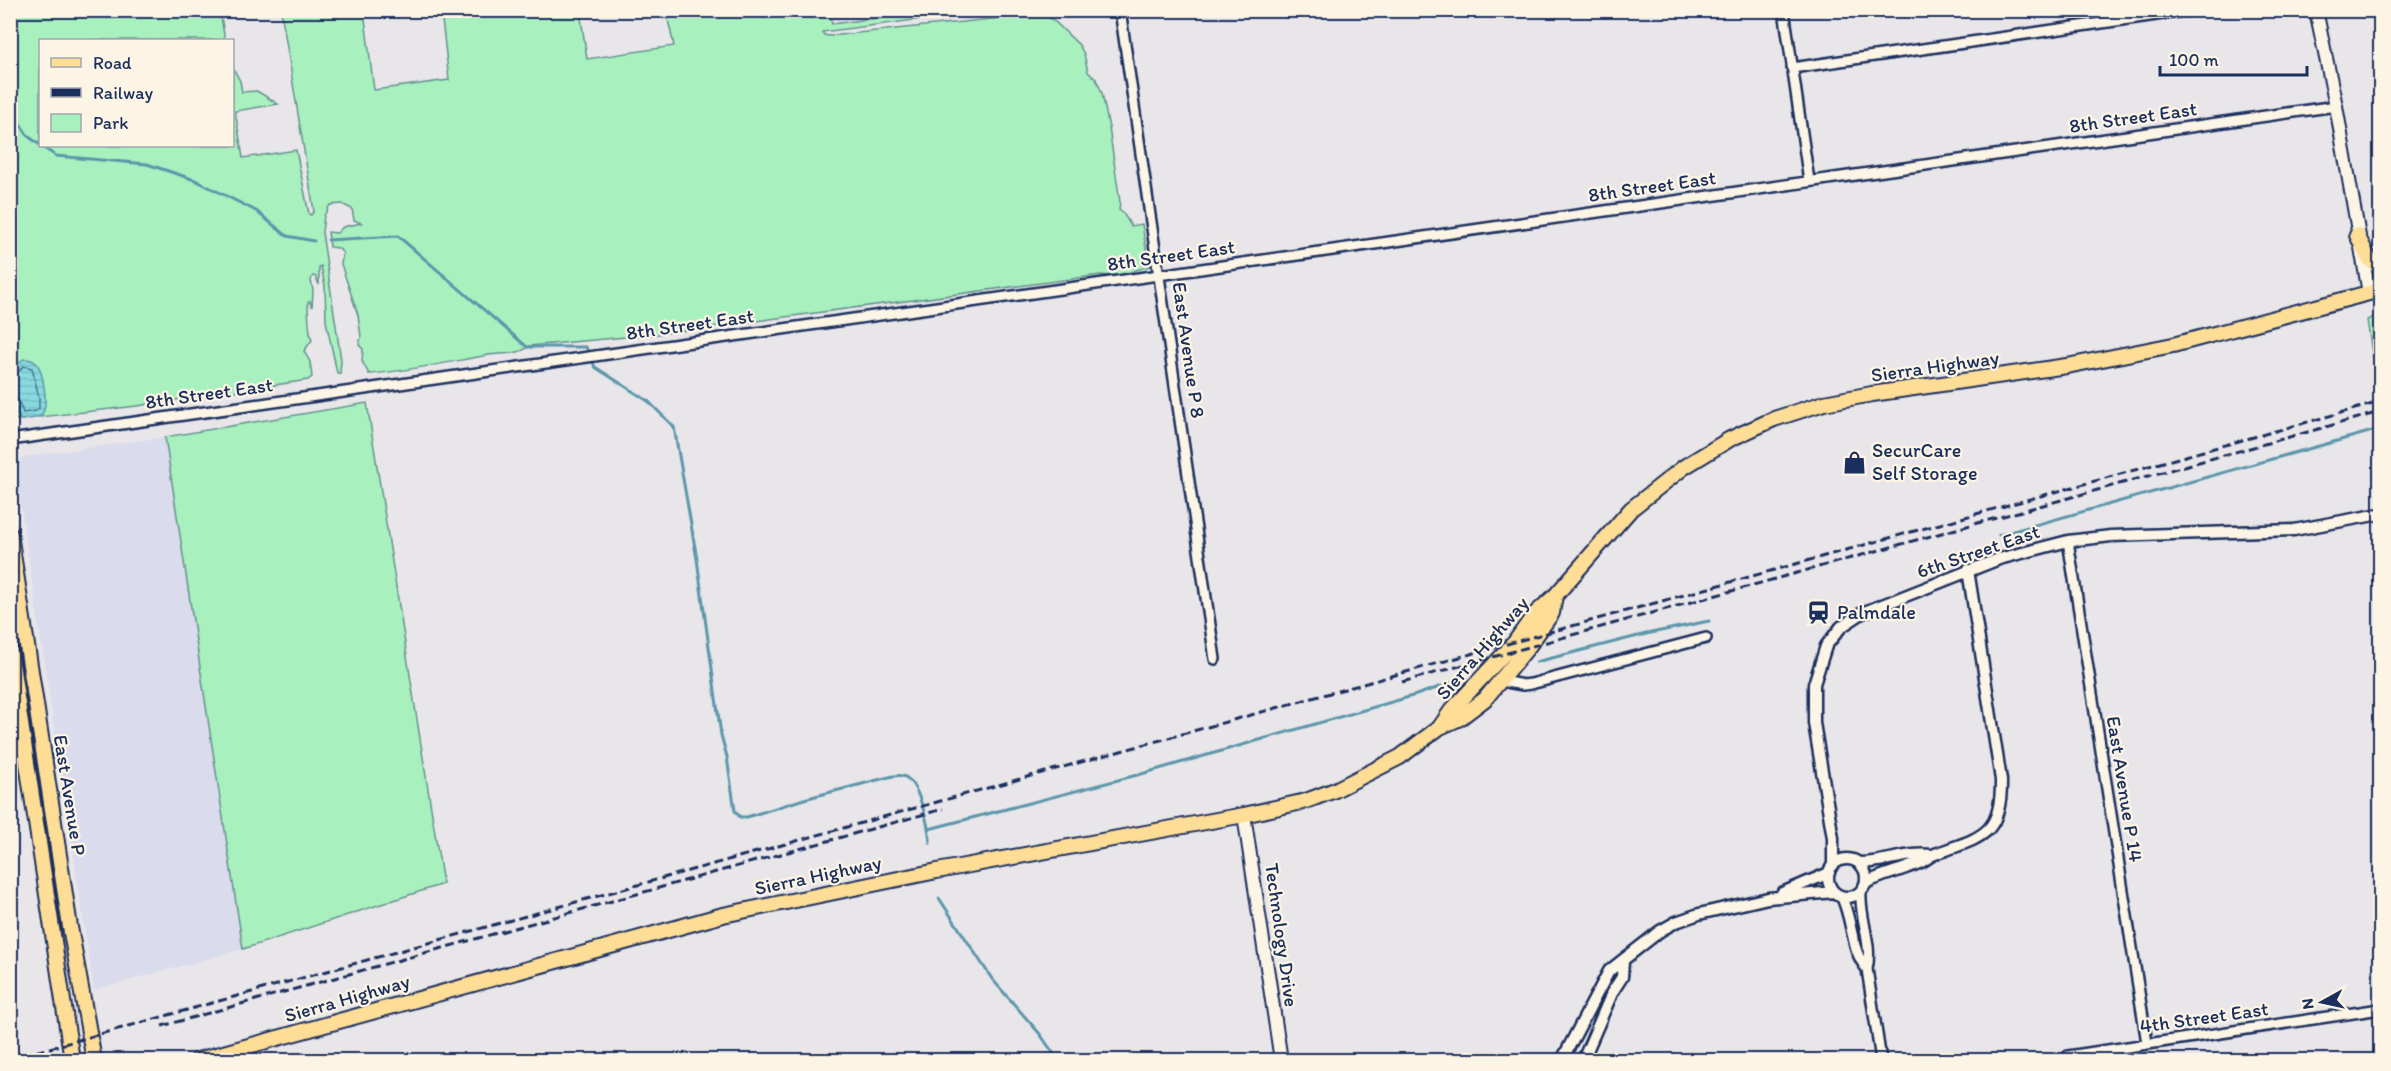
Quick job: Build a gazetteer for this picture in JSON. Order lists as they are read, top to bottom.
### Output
{
  "streets": {
    "main road": ["Sierra Highway", "East Avenue P", "Technology Drive"],
    "street": [
      "8th Street East",
      "East Avenue P 8",
      "6th Street East",
      "East Avenue P 14",
      "4th Street East"
    ]
  },
  "crossings": [
    ["8th Street East", "East Avenue P 8"],
    ["Sierra Highway", "Technology Drive"],
    ["6th Street East", "East Avenue P 14"],
    ["East Avenue P 14", "4th Street East"]
  ],
  "places": {
    "shop": ["SecurCare Self Storage"],
    "station": ["Palmdale"]
  },
  "legend": ["Road", "Railway", "Park"],
  "scale_bar": "100 m",
  "north": "left"
}
